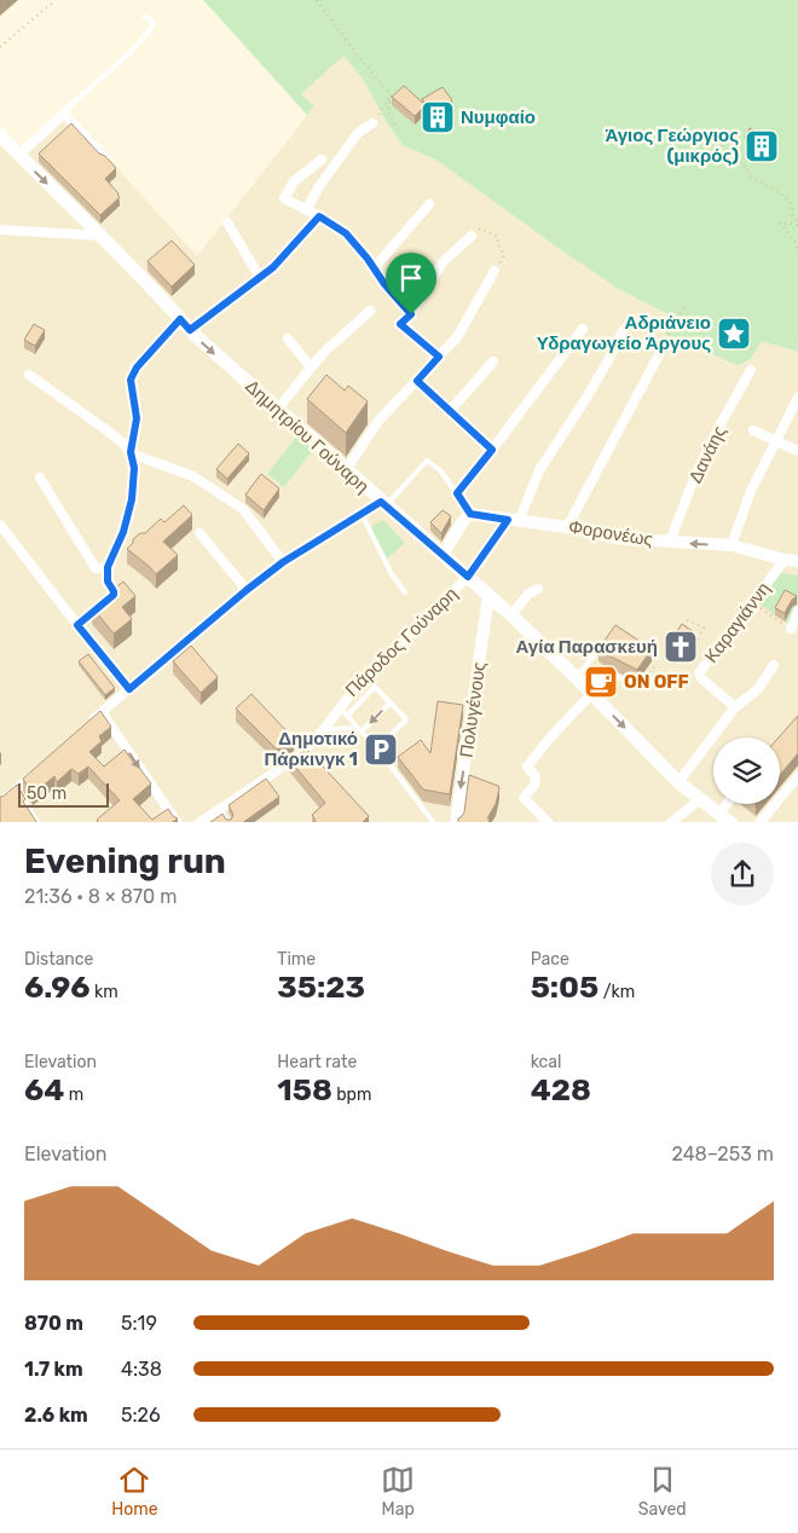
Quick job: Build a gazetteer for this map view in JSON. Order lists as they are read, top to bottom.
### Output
{
  "streets": {
    "main road": ["Δημητρίου Γούναρη"],
    "street": [
      "Δανάης",
      "Φορονέως",
      "Καραγιάννη",
      "Πάροδος Γούναρη",
      "Πολυγένους"
    ]
  },
  "crossings": [
    ["Δημητρίου Γούναρη", "Πάροδος Γούναρη"],
    ["Δημητρίου Γούναρη", "Πολυγένους"],
    ["Δανάης", "Φορονέως"],
    ["Φορονέως", "Καραγιάννη"]
  ],
  "one_way": ["Δημητρίου Γούναρη", "Πολυγένους"],
  "places": {
    "building": ["Νυμφαίο", "Άγιος Γεώργιος (μικρός)"],
    "place": ["Αδριάνειο Υδραγωγείο Άργους"],
    "church": ["Αγία Παρασκευή"],
    "cafe": ["ON OFF"],
    "parking": ["Δημοτικό Πάρκινγκ 1"]
  },
  "scale_bar": "50 m",
  "page": {
    "scale": "50 m",
    "heading": ["Evening run", "21:36 · 8 × 870 m"],
    "stats": [
      ["Distance", "6.96 km"],
      ["Time", "35:23"],
      ["Pace", "5:05 /km"],
      ["Elevation", "64 m"],
      ["Heart rate", "158 bpm"],
      ["kcal", "428"]
    ],
    "chart": ["Elevation", "248–253 m"],
    "list": [
      {
        "name": "870 m",
        "note": "5:19"
      },
      {
        "name": "1.7 km",
        "note": "4:38"
      },
      {
        "name": "2.6 km",
        "note": "5:26"
      }
    ],
    "tabs": ["Home", "Map", "Saved"]
  }
}
